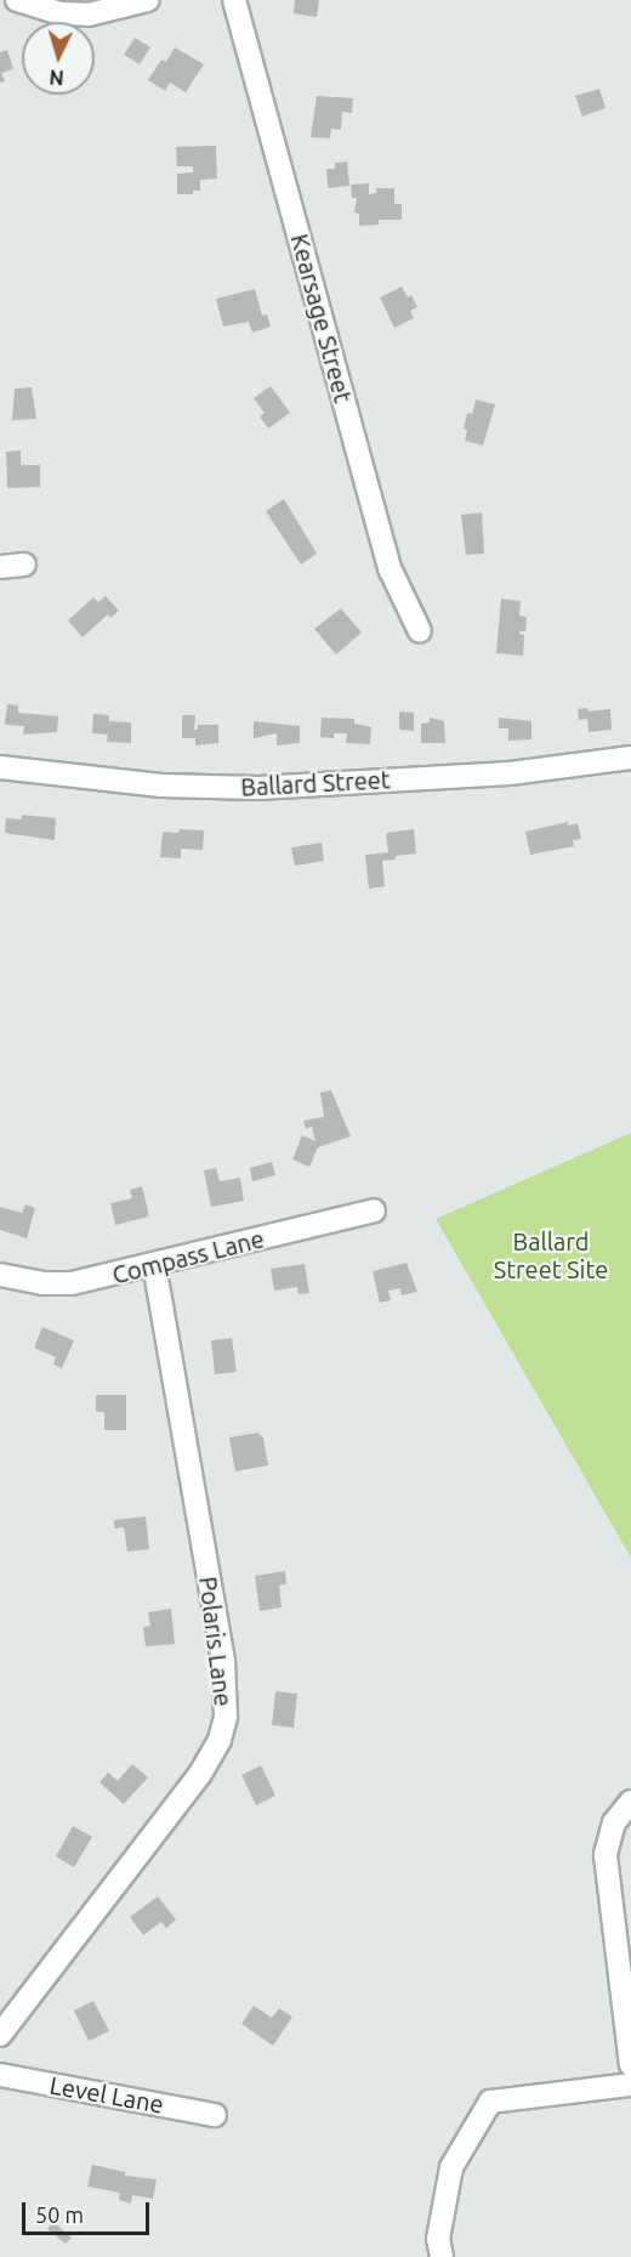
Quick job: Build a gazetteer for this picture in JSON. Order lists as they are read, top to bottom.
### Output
{
  "streets": {
    "street": [
      "Kearsage Street",
      "Ballard Street",
      "Compass Lane",
      "Polaris Lane",
      "Level Lane"
    ]
  },
  "crossings": [
    ["Compass Lane", "Polaris Lane"]
  ],
  "parks": ["Ballard Street Site"],
  "scale_bar": "50 m",
  "north": "bottom"
}
